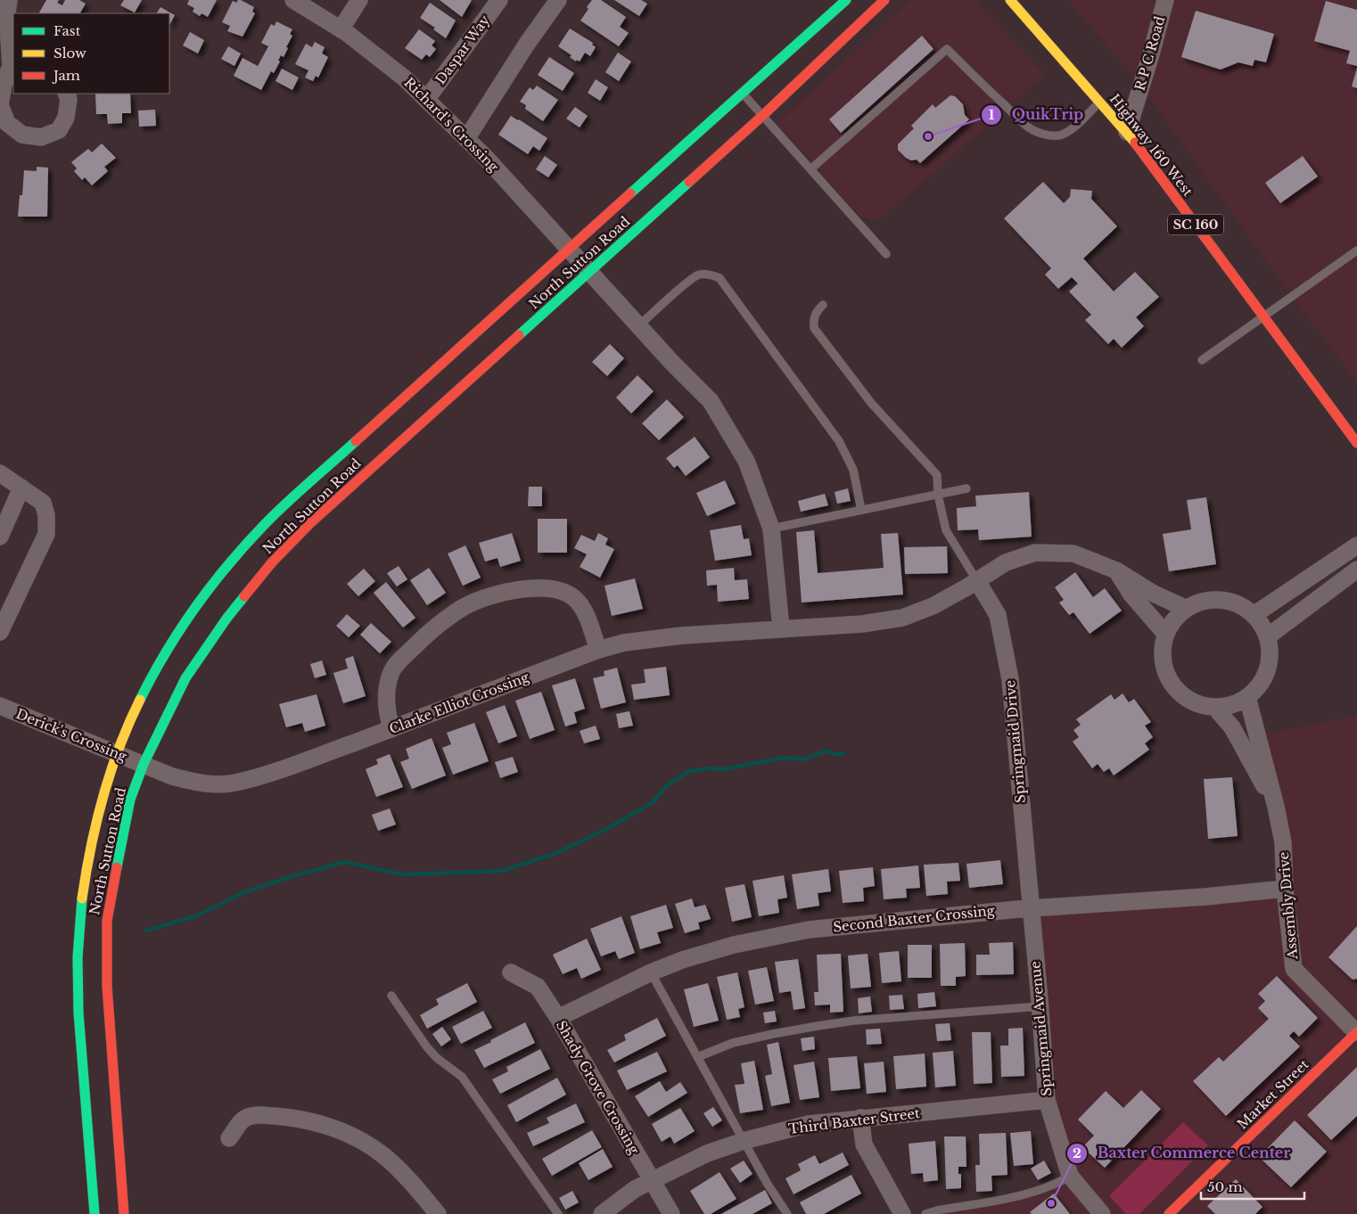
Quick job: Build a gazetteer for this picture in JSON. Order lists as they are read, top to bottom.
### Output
{
  "streets": {
    "main road": [
      "Highway 160 West",
      "SC 160",
      "North Sutton Road",
      "Market Street"
    ],
    "street": [
      "Daspar Way",
      "R P C Road",
      "Richard's Crossing",
      "Clarke Elliot Crossing",
      "Derick's Crossing",
      "Springmaid Drive",
      "Assembly Drive",
      "Second Baxter Crossing",
      "Springmaid Avenue",
      "Shady Grove Crossing",
      "Third Baxter Street"
    ]
  },
  "crossings": [
    ["Daspar Way", "Richard's Crossing"],
    ["R P C Road", "Highway 160 West"],
    ["Richard's Crossing", "North Sutton Road"],
    ["Richard's Crossing", "Clarke Elliot Crossing"],
    ["North Sutton Road", "Clarke Elliot Crossing"],
    ["North Sutton Road", "Derick's Crossing"],
    ["Clarke Elliot Crossing", "Derick's Crossing"],
    ["Clarke Elliot Crossing", "Springmaid Drive"],
    ["Clarke Elliot Crossing", "Assembly Drive"],
    ["Springmaid Drive", "Second Baxter Crossing"],
    ["Springmaid Drive", "Springmaid Avenue"],
    ["Assembly Drive", "Second Baxter Crossing"],
    ["Assembly Drive", "Market Street"],
    ["Second Baxter Crossing", "Springmaid Avenue"],
    ["Second Baxter Crossing", "Shady Grove Crossing"],
    ["Springmaid Avenue", "Third Baxter Street"],
    ["Shady Grove Crossing", "Third Baxter Street"]
  ],
  "places": ["QuikTrip", "Baxter Commerce Center"],
  "legend": ["Fast", "Slow", "Jam"],
  "scale_bar": "50 m"
}
